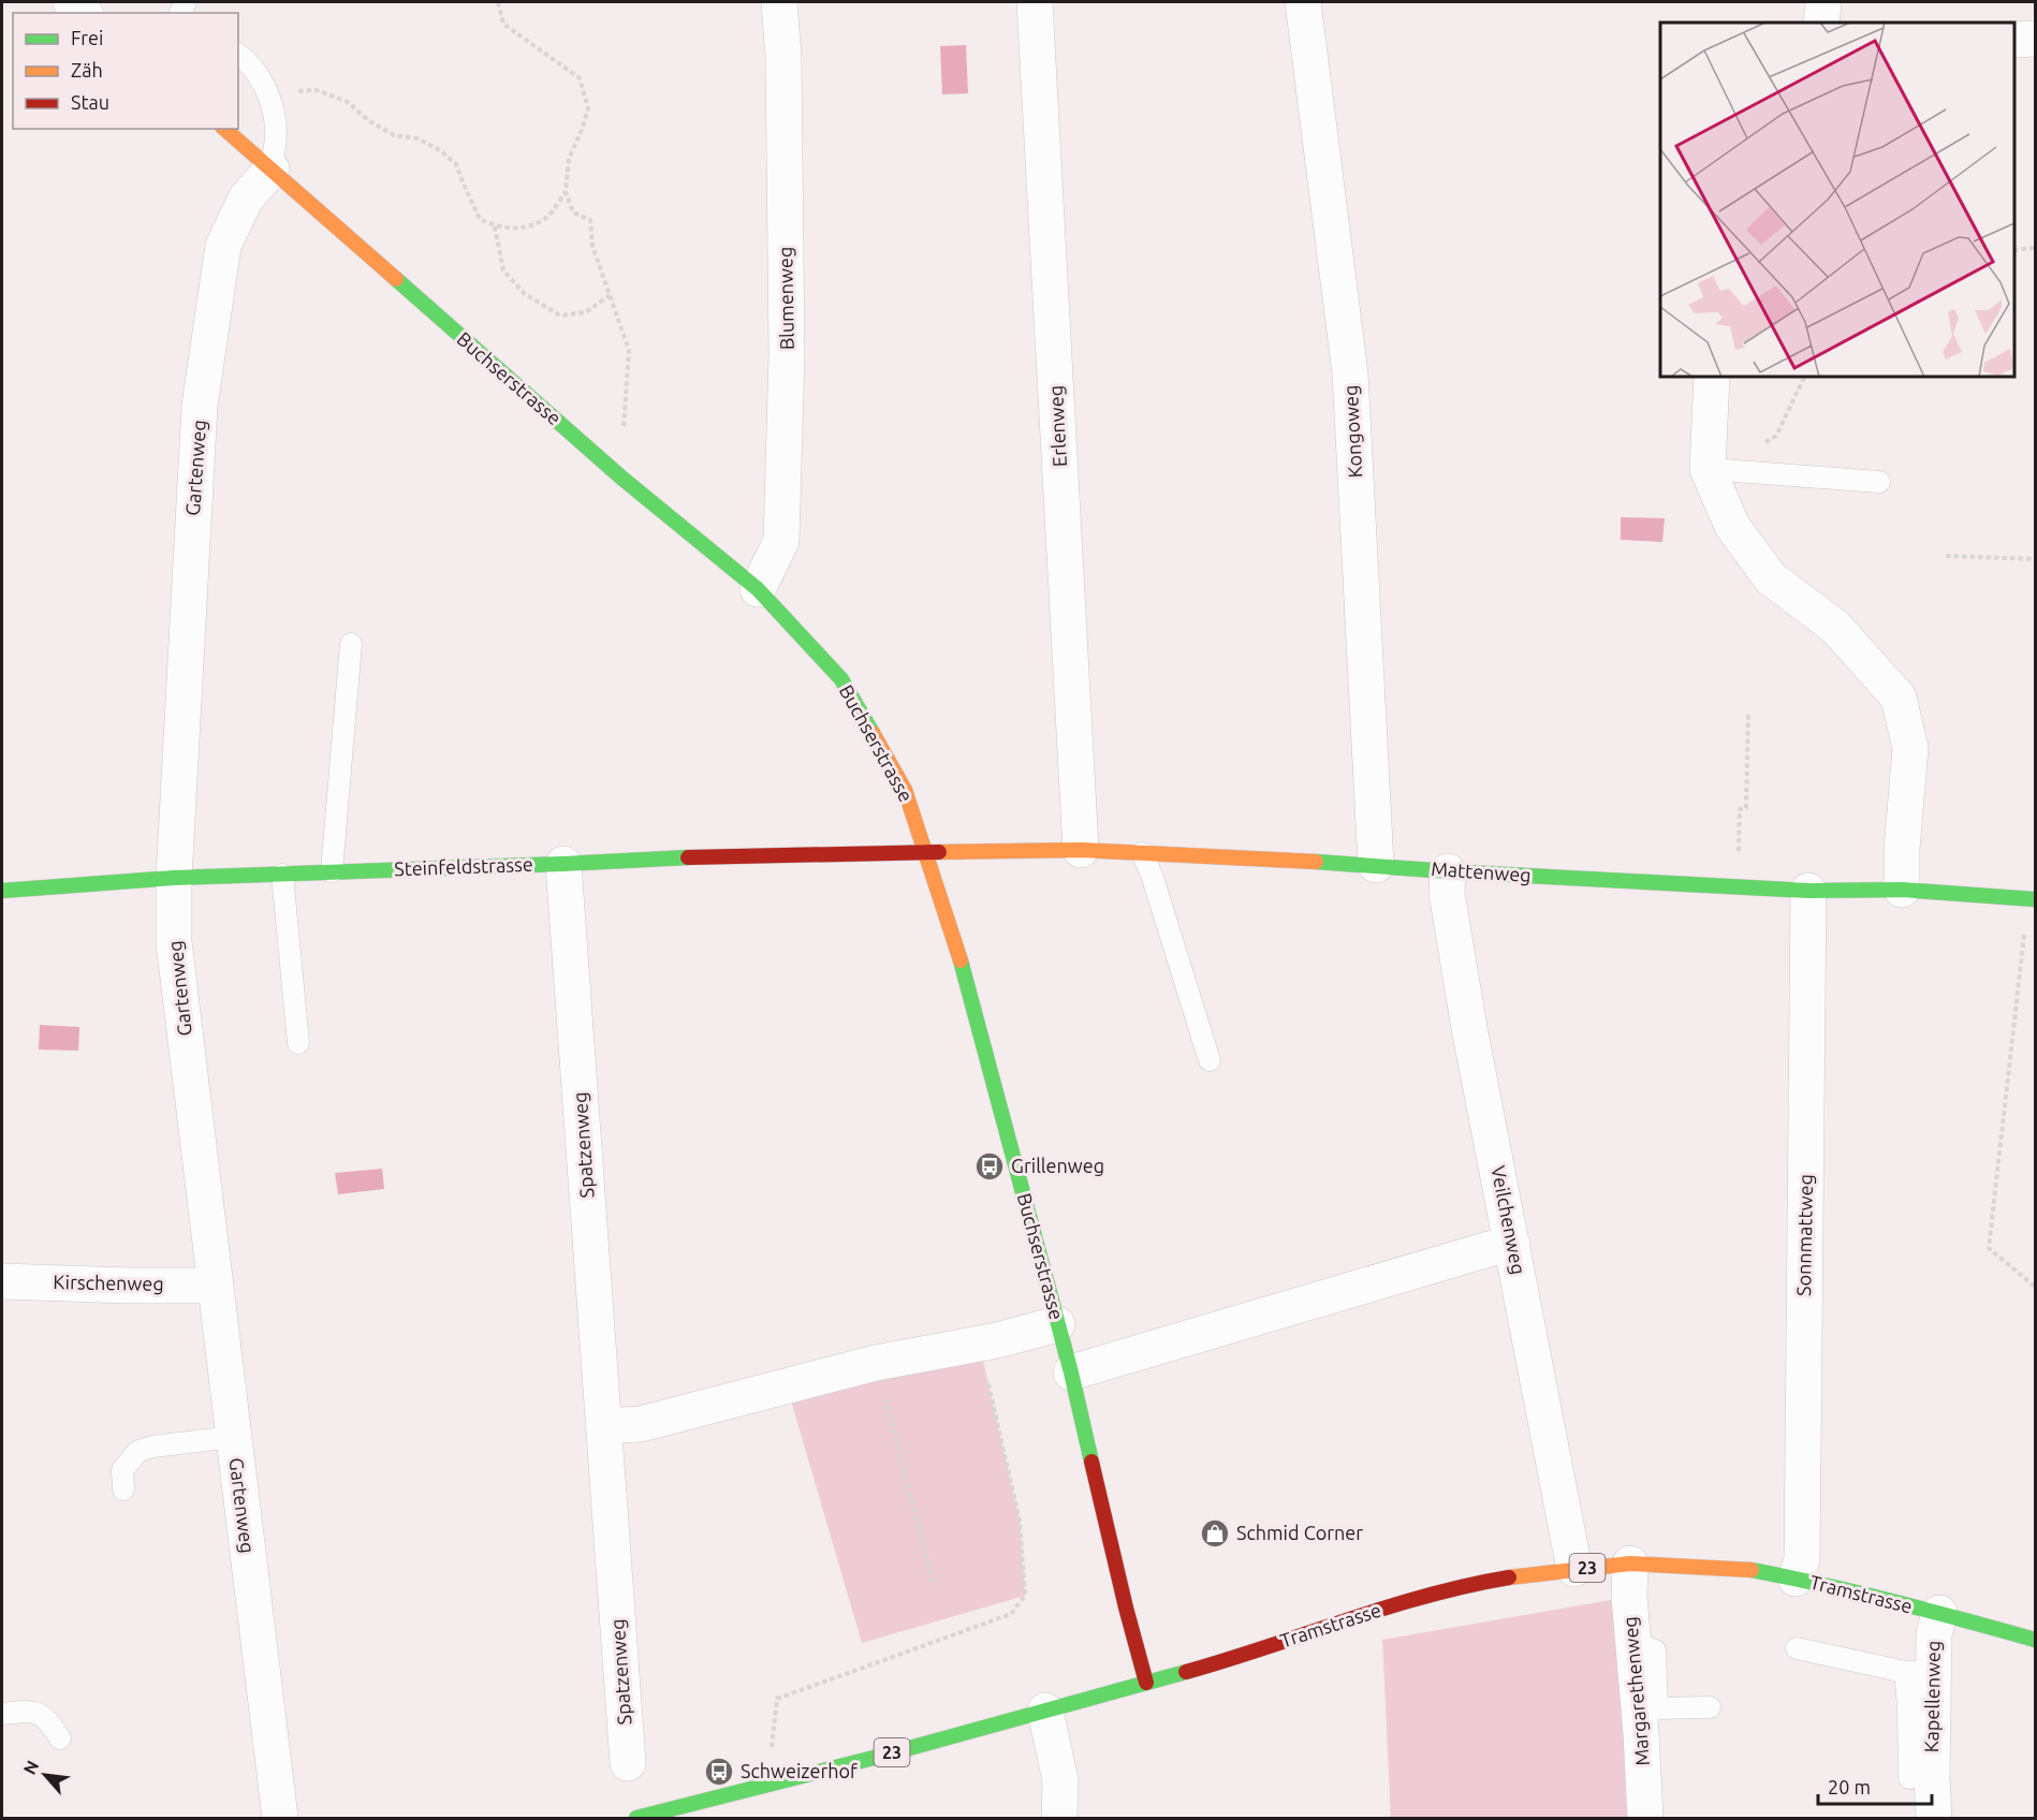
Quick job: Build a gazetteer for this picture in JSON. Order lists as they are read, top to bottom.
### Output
{
  "streets": {
    "street": [
      "Blumenweg",
      "Buchserstrasse",
      "Erlenweg",
      "Kongoweg",
      "Gartenweg",
      "Steinfeldstrasse",
      "Mattenweg",
      "Spatzenweg",
      "Veilchenweg",
      "Sonnmattweg",
      "Kirschenweg",
      "23",
      "Tramstrasse",
      "Margarethenweg",
      "Kapellenweg"
    ]
  },
  "crossings": [
    ["Blumenweg", "Buchserstrasse"],
    ["Buchserstrasse", "Gartenweg"],
    ["Buchserstrasse", "Steinfeldstrasse"],
    ["Buchserstrasse", "Mattenweg"],
    ["Buchserstrasse", "Tramstrasse"],
    ["Erlenweg", "Mattenweg"],
    ["Kongoweg", "Mattenweg"],
    ["Gartenweg", "Steinfeldstrasse"],
    ["Gartenweg", "Kirschenweg"],
    ["Steinfeldstrasse", "Mattenweg"],
    ["Steinfeldstrasse", "Spatzenweg"],
    ["Mattenweg", "Veilchenweg"],
    ["Mattenweg", "Sonnmattweg"],
    ["Veilchenweg", "Tramstrasse"],
    ["Sonnmattweg", "Tramstrasse"],
    ["Tramstrasse", "Margarethenweg"],
    ["Tramstrasse", "Kapellenweg"]
  ],
  "places": {
    "bus stop": ["Grillenweg", "Schweizerhof"],
    "shop": ["Schmid Corner"]
  },
  "legend": ["Frei", "Zäh", "Stau"],
  "scale_bar": "20 m",
  "north": "top left"
}
